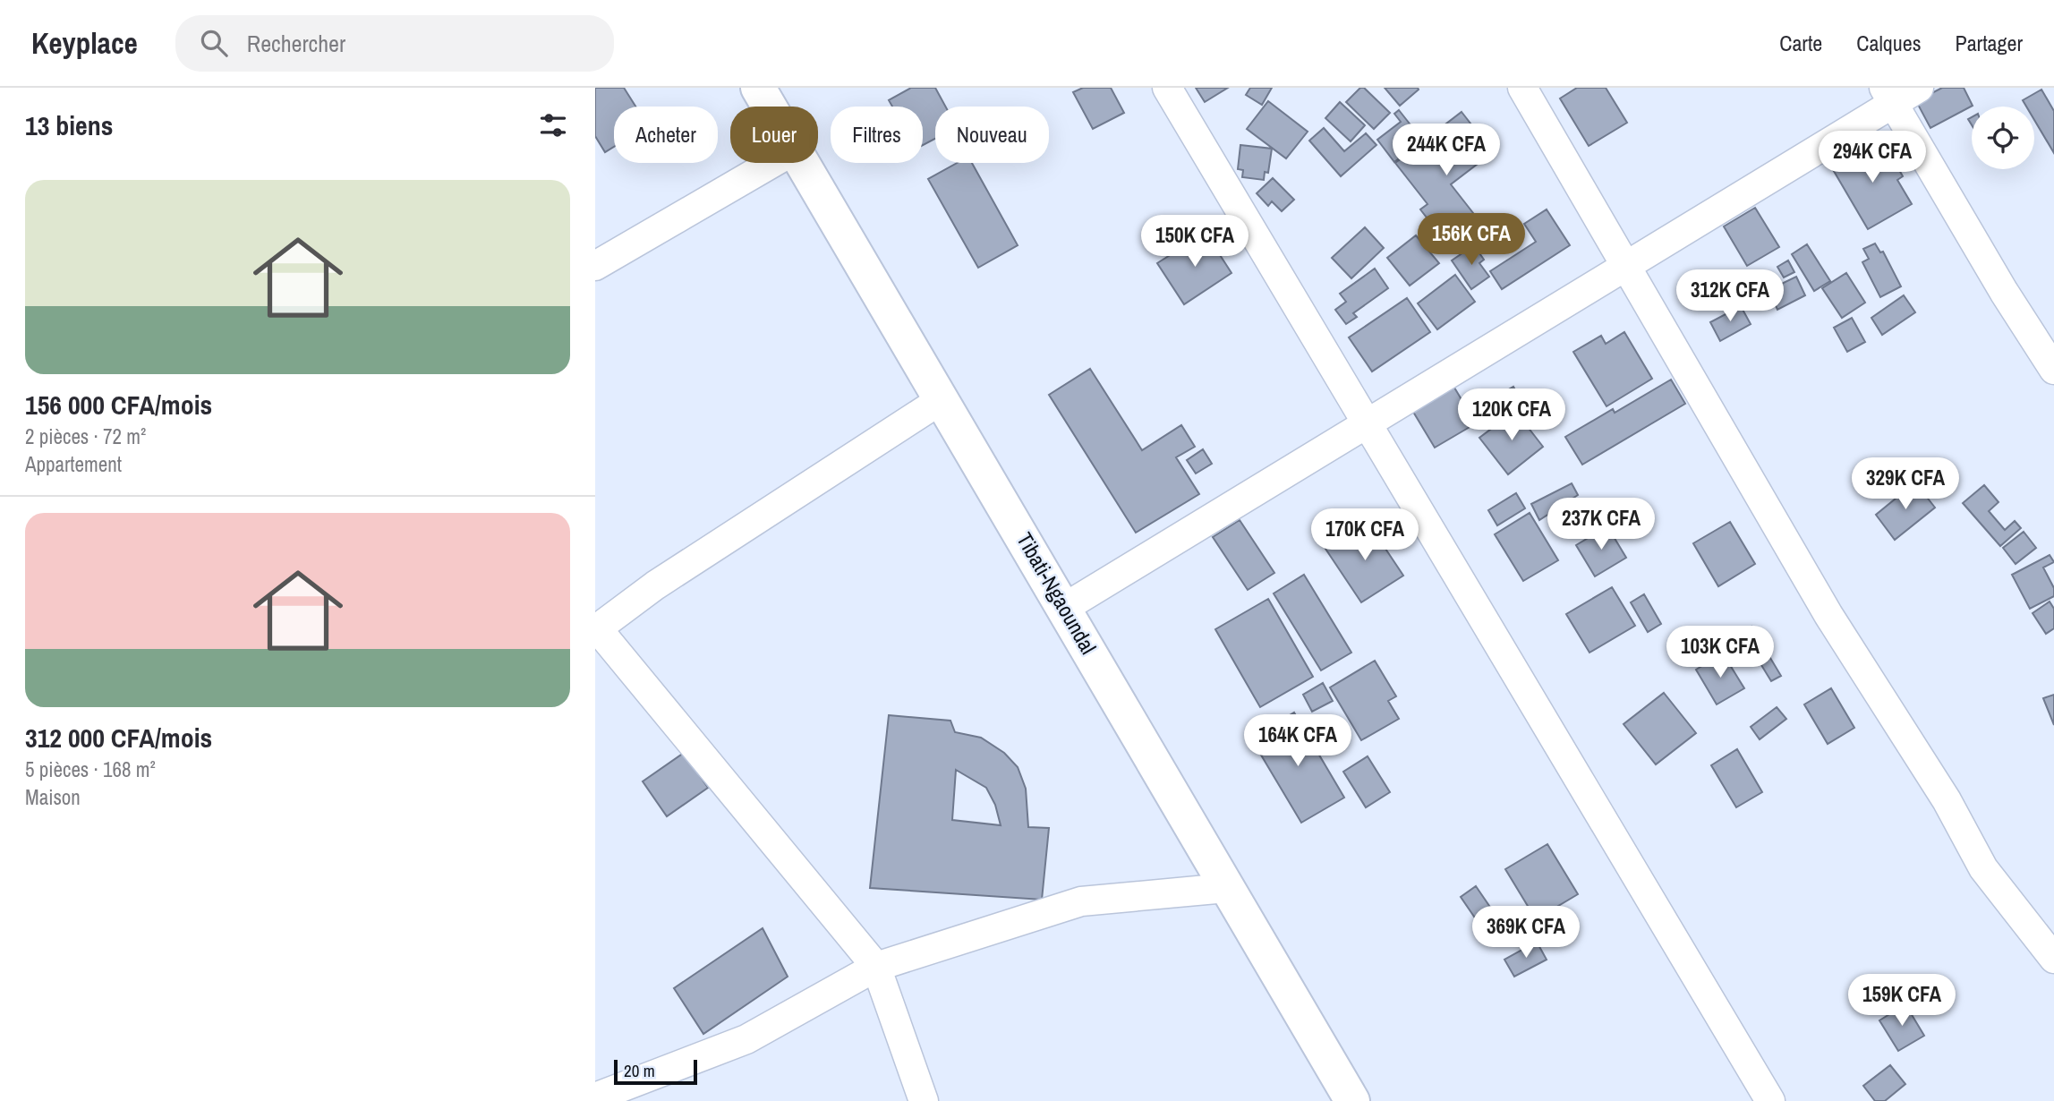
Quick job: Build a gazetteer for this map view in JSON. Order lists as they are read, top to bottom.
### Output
{
  "streets": {
    "highway": ["Tibati-Ngaoundal"]
  },
  "scale_bar": "20 m",
  "page": {
    "header": "Keyplace",
    "search": "Rechercher",
    "nav": ["Carte", "Calques", "Partager"],
    "heading": "13 biens",
    "chip": [
      "Acheter",
      "Louer",
      "Filtres",
      "Nouveau"
    ],
    "price": [
      "244K CFA",
      "294K CFA",
      "156K CFA",
      "150K CFA",
      "312K CFA",
      "120K CFA",
      "329K CFA",
      "237K CFA",
      "170K CFA",
      "103K CFA",
      "164K CFA",
      "369K CFA",
      "159K CFA"
    ],
    "list": [
      {
        "name": "156 000 CFA/mois",
        "note": "2 pièces · 72 m² · Appartement"
      },
      {
        "name": "312 000 CFA/mois",
        "note": "5 pièces · 168 m² · Maison"
      }
    ],
    "scale": "20 m"
  }
}
